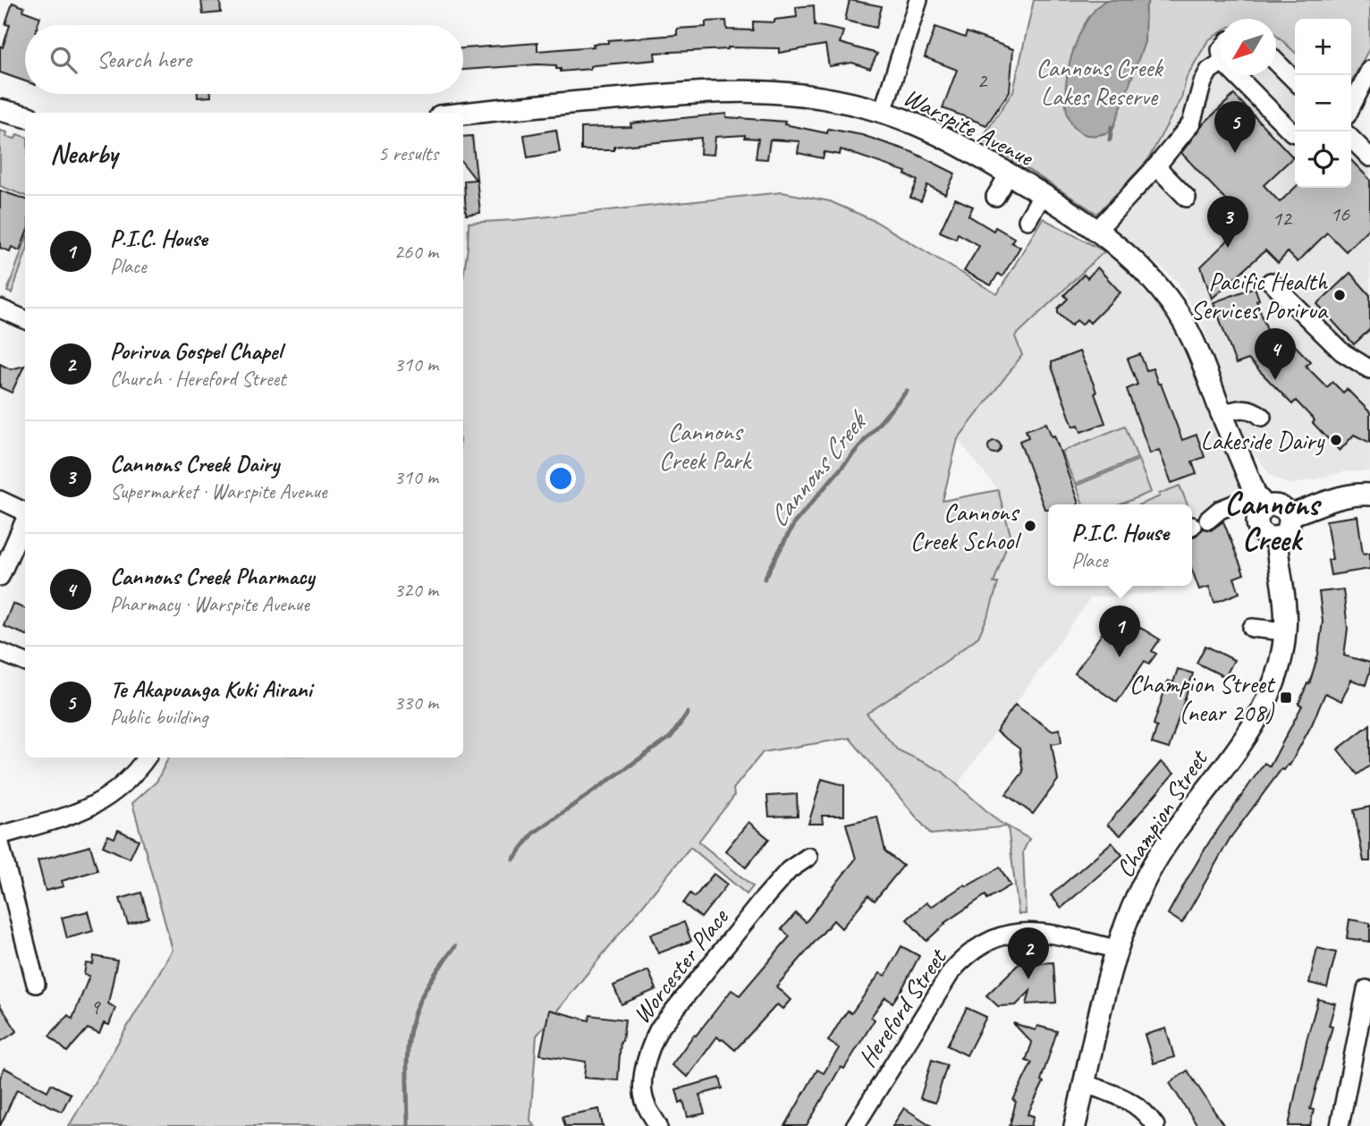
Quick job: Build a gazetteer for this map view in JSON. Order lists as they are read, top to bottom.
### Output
{
  "streets": {
    "main road": ["Warspite Avenue", "Champion Street"],
    "street": ["Worcester Place", "Hereford Street"]
  },
  "crossings": [
    ["Warspite Avenue", "Champion Street"],
    ["Champion Street", "Hereford Street"]
  ],
  "districts": ["Cannons Creek"],
  "water": ["Cannons Creek"],
  "parks": ["Cannons Creek Lakes Reserve", "Cannons Creek Park"],
  "places": {
    "other": ["Pacific Health Services Porirua", "Lakeside Dairy", "Cannons Creek School"],
    "transit": ["Champion Street (near 208)"]
  },
  "house_numbers": [
    "2",
    "16",
    "12",
    "9"
  ],
  "north": "bottom left",
  "page": {
    "map_buttons": ["+", "−"],
    "search": "Search here",
    "pins": [
      "5",
      "3",
      "4",
      "1",
      "2"
    ],
    "heading": ["Nearby", "5 results"],
    "list": [
      {
        "mark": "1",
        "name": "P.I.C. House",
        "note": "Place",
        "value": "260 m"
      },
      {
        "mark": "2",
        "name": "Porirua Gospel Chapel",
        "note": "Church · Hereford Street",
        "value": "310 m"
      },
      {
        "mark": "3",
        "name": "Cannons Creek Dairy",
        "note": "Supermarket · Warspite Avenue",
        "value": "310 m"
      },
      {
        "mark": "4",
        "name": "Cannons Creek Pharmacy",
        "note": "Pharmacy · Warspite Avenue",
        "value": "320 m"
      },
      {
        "mark": "5",
        "name": "Te Akapuanga Kuki Airani",
        "note": "Public building",
        "value": "330 m"
      }
    ],
    "popup": ["P.I.C. House", "Place"]
  }
}
